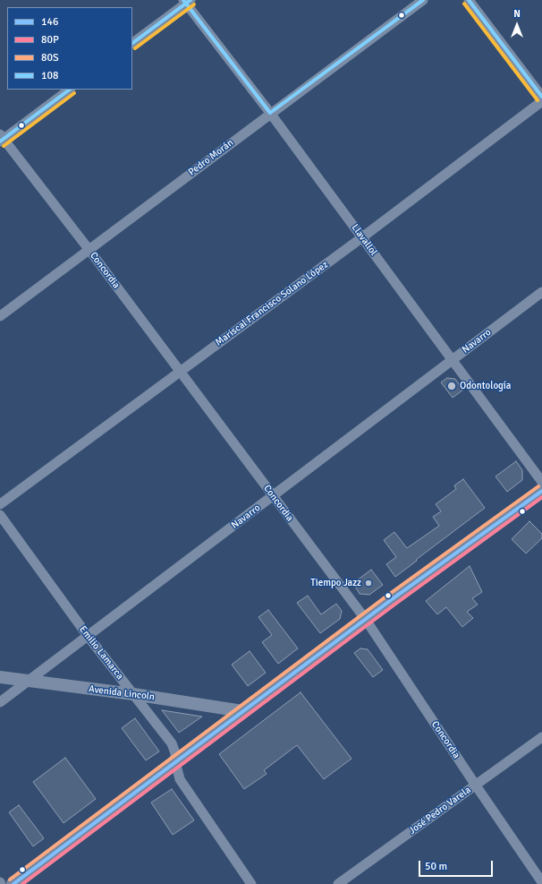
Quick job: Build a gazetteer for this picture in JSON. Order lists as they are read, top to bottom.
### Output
{
  "streets": {
    "street": [
      "Pedro Morán",
      "Llavallol",
      "Concordia",
      "Mariscal Francisco Solano López",
      "Navarro",
      "Emilio Lamarca",
      "Avenida Lincoln",
      "José Pedro Varela"
    ]
  },
  "crossings": [
    ["Pedro Morán", "Llavallol"],
    ["Pedro Morán", "Concordia"],
    ["Llavallol", "Mariscal Francisco Solano López"],
    ["Llavallol", "Navarro"],
    ["Concordia", "Mariscal Francisco Solano López"],
    ["Concordia", "Navarro"],
    ["Concordia", "José Pedro Varela"],
    ["Navarro", "Emilio Lamarca"],
    ["Navarro", "Avenida Lincoln"],
    ["Emilio Lamarca", "Avenida Lincoln"]
  ],
  "places": ["Odontología", "Tiempo Jazz"],
  "lines": [
    "transit line 108",
    "transit line 80S",
    "transit line 146",
    "transit line 80P"
  ],
  "legend": [
    "146",
    "80P",
    "80S",
    "108"
  ],
  "scale_bar": "50 m",
  "north": "top"
}
